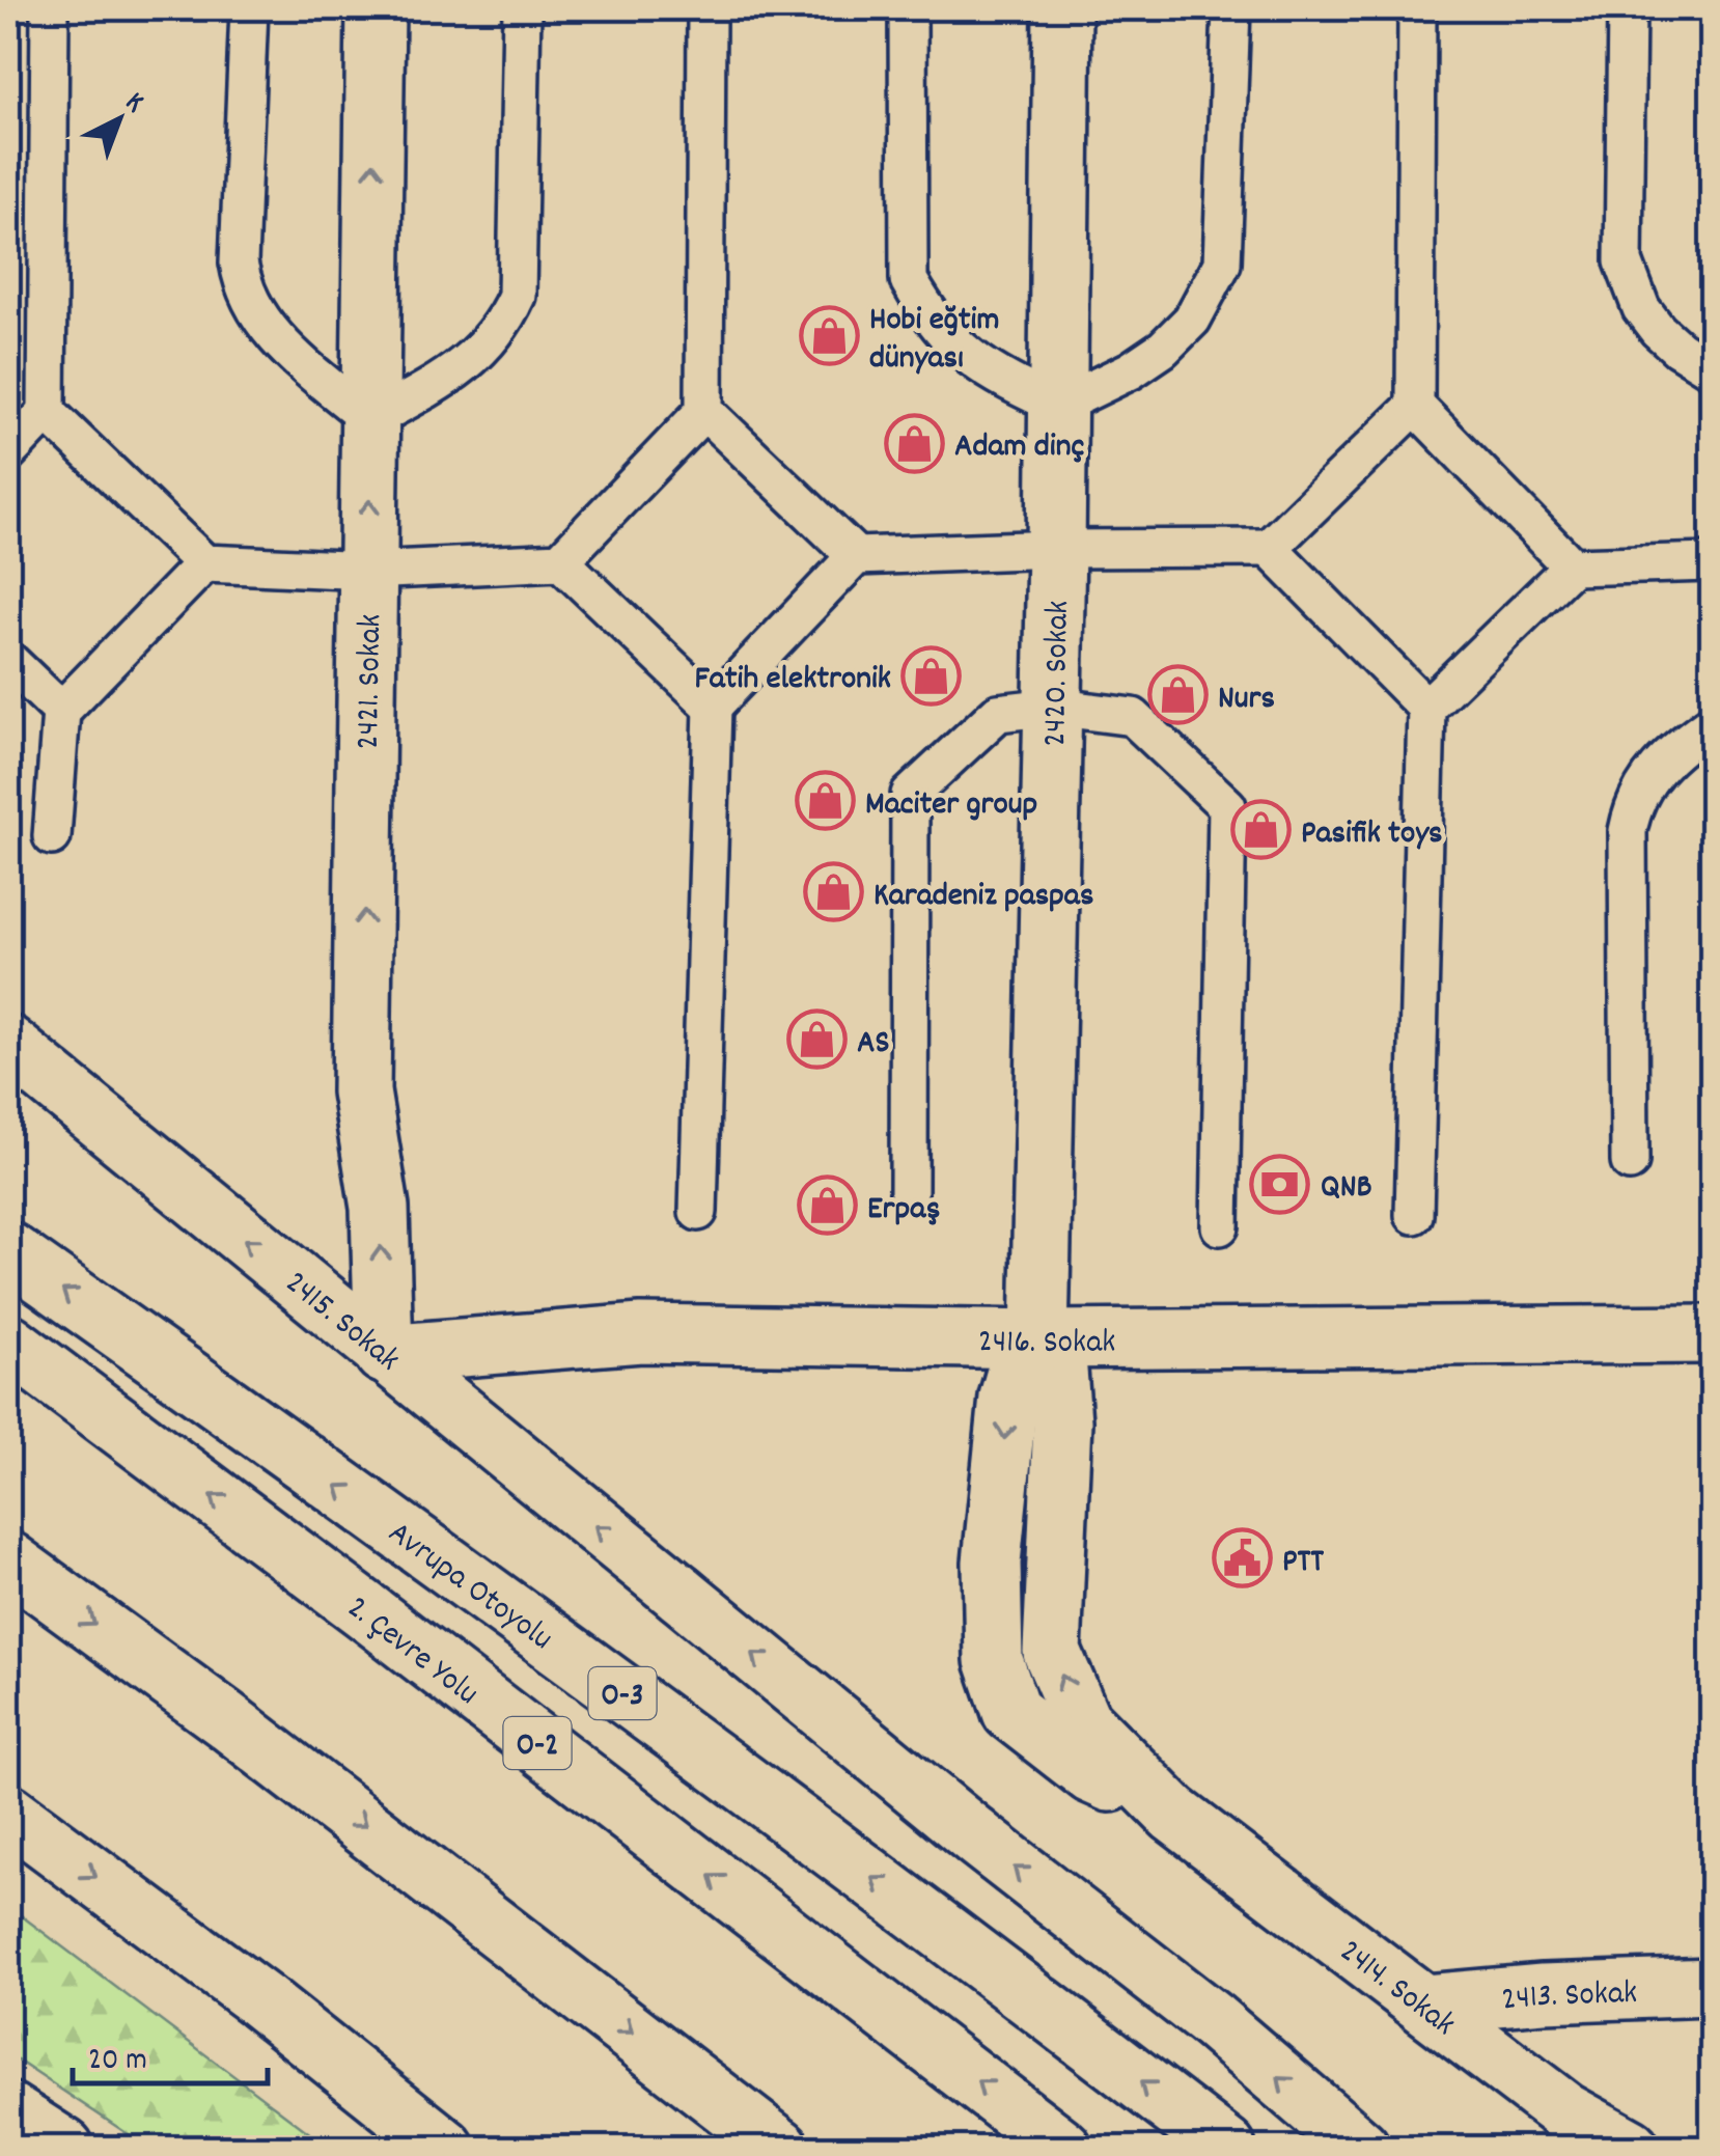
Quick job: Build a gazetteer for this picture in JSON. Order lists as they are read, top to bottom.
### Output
{
  "streets": {
    "main road": [
      "2420. Sokak",
      "2421. Sokak",
      "2415. Sokak",
      "2416. Sokak",
      "Avrupa Otoyolu",
      "2. Çevre Yolu",
      "O-3",
      "O-2",
      "2414. Sokak",
      "2413. Sokak"
    ]
  },
  "crossings": [
    ["2420. Sokak", "2416. Sokak"],
    ["2420. Sokak", "2414. Sokak"],
    ["2421. Sokak", "2415. Sokak"],
    ["2421. Sokak", "2416. Sokak"],
    ["2415. Sokak", "2416. Sokak"],
    ["2416. Sokak", "2414. Sokak"],
    ["2414. Sokak", "2413. Sokak"]
  ],
  "one_way": ["2421. Sokak"],
  "places": {
    "shop": [
      "Hobi eğtim dünyası",
      "Adam dinç",
      "Fatih elektronik",
      "Nurs",
      "Maciter group",
      "Pasifik toys",
      "Karadeniz paspas",
      "AS",
      "Erpaş"
    ],
    "bank": ["QNB"],
    "public building": ["PTT"]
  },
  "scale_bar": "20 m",
  "north": "top right"
}
